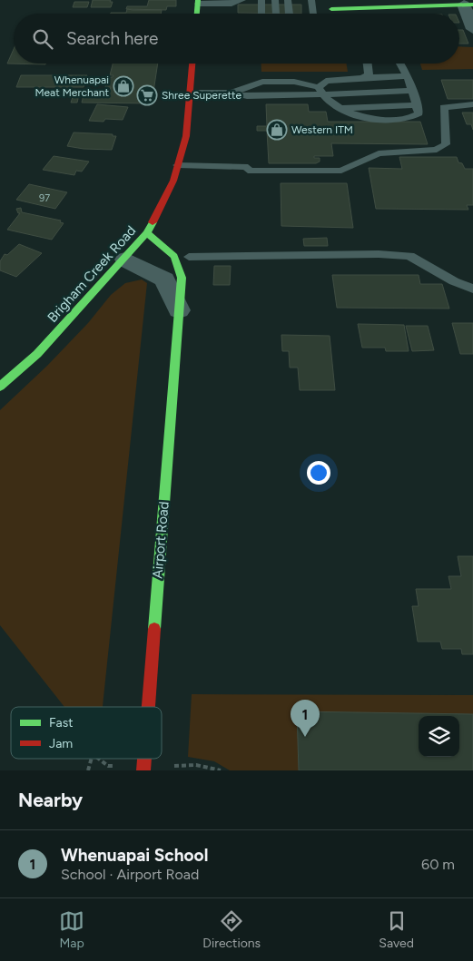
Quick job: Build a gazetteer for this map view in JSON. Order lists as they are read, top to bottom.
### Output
{
  "streets": {
    "street": ["Brigham Creek Road", "Airport Road"]
  },
  "crossings": [
    ["Brigham Creek Road", "Airport Road"]
  ],
  "places": {
    "shop": ["Whenuapai Meat Merchant", "Western ITM"],
    "supermarket": ["Shree Superette"]
  },
  "house_numbers": ["97"],
  "legend": ["Fast", "Jam"],
  "page": {
    "search": "Search here",
    "pins": "1",
    "heading": "Nearby",
    "list": [
      {
        "mark": "1",
        "name": "Whenuapai School",
        "note": "School · Airport Road",
        "value": "60 m"
      }
    ],
    "nav": ["Map", "Directions", "Saved"]
  }
}
